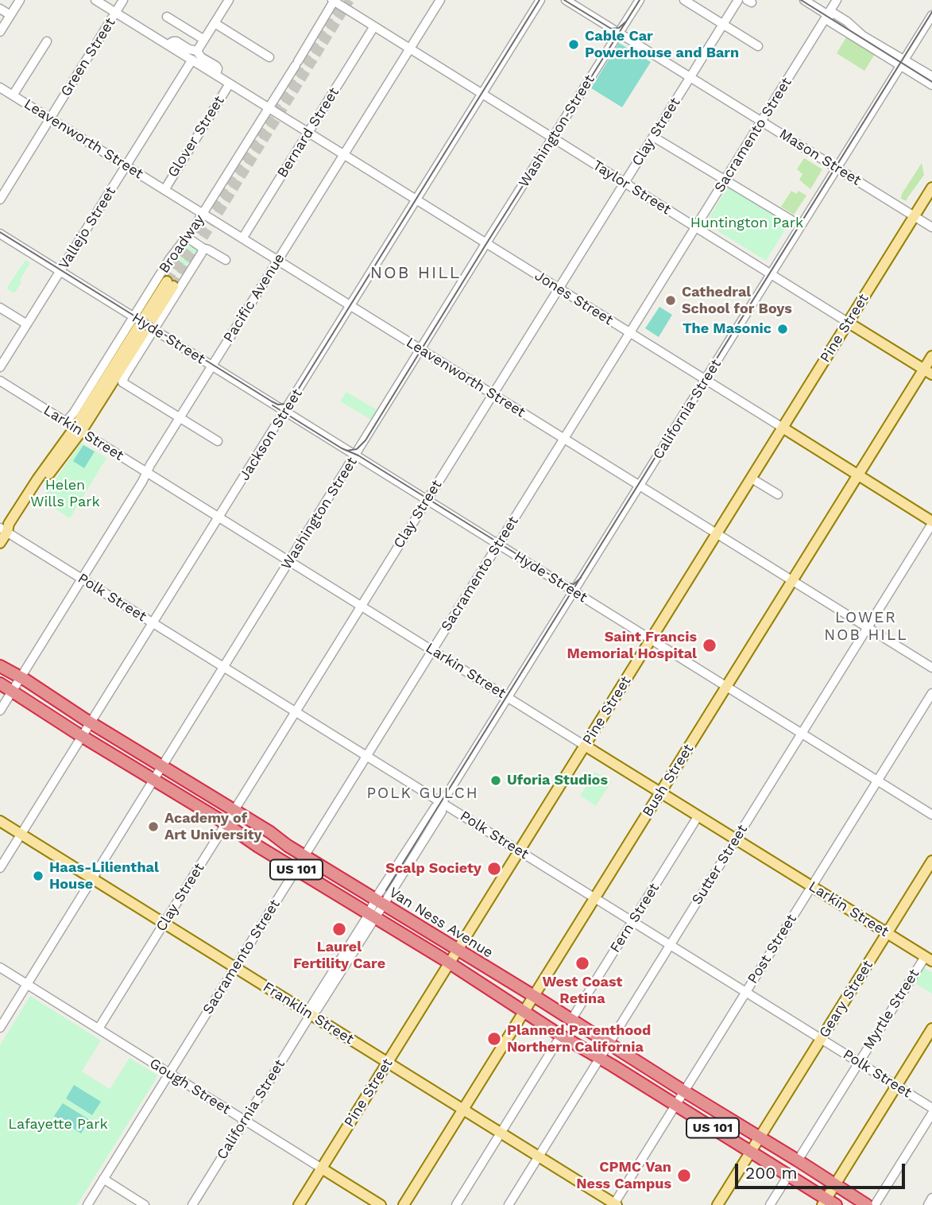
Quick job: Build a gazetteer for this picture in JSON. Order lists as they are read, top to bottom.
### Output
{
  "streets": {
    "highway": ["US 101", "Van Ness Avenue"],
    "main road": [
      "Taylor Street",
      "Broadway",
      "Jones Street",
      "Pine Street",
      "Larkin Street",
      "Bush Street",
      "Geary Street",
      "Franklin Street",
      "Gough Street"
    ],
    "street": [
      "Green Street",
      "Washington Street",
      "Clay Street",
      "Bernard Street",
      "Sacramento Street",
      "Glover Street",
      "Leavenworth Street",
      "Mason Street",
      "Vallejo Street",
      "Pacific Avenue",
      "Hyde Street",
      "California Street",
      "Jackson Street",
      "Polk Street",
      "Sutter Street",
      "Fern Street",
      "Post Street",
      "Myrtle Street"
    ]
  },
  "crossings": [
    ["Green Street", "Leavenworth Street"],
    ["Green Street", "Jones Street"],
    ["Washington Street", "Leavenworth Street"],
    ["Washington Street", "Mason Street"],
    ["Washington Street", "Taylor Street"],
    ["Washington Street", "Jones Street"],
    ["Washington Street", "Hyde Street"],
    ["Washington Street", "Larkin Street"],
    ["Washington Street", "Polk Street"],
    ["Washington Street", "US 101"],
    ["Washington Street", "Van Ness Avenue"],
    ["Washington Street", "Franklin Street"],
    ["Washington Street", "Gough Street"],
    ["Clay Street", "Leavenworth Street"],
    ["Clay Street", "Mason Street"],
    ["Clay Street", "Taylor Street"],
    ["Clay Street", "Jones Street"],
    ["Clay Street", "Hyde Street"],
    ["Clay Street", "Larkin Street"],
    ["Clay Street", "Polk Street"],
    ["Clay Street", "US 101"],
    ["Clay Street", "Van Ness Avenue"],
    ["Clay Street", "Franklin Street"],
    ["Clay Street", "Gough Street"],
    ["Bernard Street", "Leavenworth Street"],
    ["Bernard Street", "Taylor Street"],
    ["Bernard Street", "Jones Street"],
    ["Sacramento Street", "Leavenworth Street"],
    ["Sacramento Street", "Mason Street"],
    ["Sacramento Street", "Taylor Street"],
    ["Sacramento Street", "Jones Street"],
    ["Sacramento Street", "Hyde Street"],
    ["Sacramento Street", "Larkin Street"],
    ["Sacramento Street", "Polk Street"],
    ["Sacramento Street", "US 101"],
    ["Sacramento Street", "Van Ness Avenue"],
    ["Sacramento Street", "Franklin Street"],
    ["Sacramento Street", "Gough Street"],
    ["Glover Street", "Leavenworth Street"],
    ["Glover Street", "Jones Street"],
    ["Leavenworth Street", "Vallejo Street"],
    ["Leavenworth Street", "Broadway"],
    ["Leavenworth Street", "Pacific Avenue"],
    ["Leavenworth Street", "Pine Street"],
    ["Leavenworth Street", "California Street"],
    ["Leavenworth Street", "Jackson Street"],
    ["Leavenworth Street", "Bush Street"],
    ["Leavenworth Street", "Sutter Street"],
    ["Mason Street", "Pine Street"],
    ["Mason Street", "California Street"],
    ["Taylor Street", "Broadway"],
    ["Taylor Street", "Pacific Avenue"],
    ["Taylor Street", "Pine Street"],
    ["Taylor Street", "California Street"],
    ["Taylor Street", "Jackson Street"],
    ["Taylor Street", "Bush Street"],
    ["Vallejo Street", "Jones Street"],
    ["Vallejo Street", "Hyde Street"],
    ["Broadway", "Pacific Avenue"],
    ["Broadway", "Jones Street"],
    ["Broadway", "Hyde Street"],
    ["Broadway", "Larkin Street"],
    ["Broadway", "Polk Street"],
    ["Pacific Avenue", "Jones Street"],
    ["Pacific Avenue", "Hyde Street"],
    ["Pacific Avenue", "Larkin Street"],
    ["Pacific Avenue", "Polk Street"],
    ["Pacific Avenue", "US 101"],
    ["Pacific Avenue", "Van Ness Avenue"],
    ["Jones Street", "Pine Street"],
    ["Jones Street", "California Street"],
    ["Jones Street", "Jackson Street"],
    ["Jones Street", "Bush Street"],
    ["Jones Street", "Sutter Street"],
    ["Pine Street", "Hyde Street"],
    ["Pine Street", "Larkin Street"],
    ["Pine Street", "Polk Street"],
    ["Pine Street", "US 101"],
    ["Pine Street", "Van Ness Avenue"],
    ["Pine Street", "Franklin Street"],
    ["Pine Street", "Gough Street"],
    ["Hyde Street", "California Street"],
    ["Hyde Street", "Jackson Street"],
    ["Hyde Street", "Bush Street"],
    ["Hyde Street", "Sutter Street"],
    ["Hyde Street", "Post Street"],
    ["California Street", "Larkin Street"],
    ["California Street", "Polk Street"],
    ["California Street", "US 101"],
    ["California Street", "Van Ness Avenue"],
    ["California Street", "Franklin Street"],
    ["California Street", "Gough Street"],
    ["Larkin Street", "Jackson Street"],
    ["Larkin Street", "Bush Street"],
    ["Larkin Street", "Sutter Street"],
    ["Larkin Street", "Fern Street"],
    ["Larkin Street", "Post Street"],
    ["Larkin Street", "Geary Street"],
    ["Larkin Street", "Myrtle Street"],
    ["Jackson Street", "Polk Street"],
    ["Jackson Street", "US 101"],
    ["Jackson Street", "Van Ness Avenue"],
    ["Jackson Street", "Franklin Street"],
    ["Polk Street", "Bush Street"],
    ["Polk Street", "Sutter Street"],
    ["Polk Street", "Fern Street"],
    ["Polk Street", "Post Street"],
    ["Polk Street", "Geary Street"],
    ["Polk Street", "Myrtle Street"],
    ["Bush Street", "US 101"],
    ["Bush Street", "Van Ness Avenue"],
    ["Bush Street", "Franklin Street"],
    ["Sutter Street", "US 101"],
    ["Sutter Street", "Van Ness Avenue"],
    ["Sutter Street", "Franklin Street"],
    ["US 101", "Post Street"],
    ["US 101", "Geary Street"],
    ["Fern Street", "Van Ness Avenue"],
    ["Van Ness Avenue", "Post Street"],
    ["Van Ness Avenue", "Geary Street"],
    ["Van Ness Avenue", "Myrtle Street"],
    ["Post Street", "Franklin Street"]
  ],
  "districts": ["NOB HILL", "LOWER NOB HILL", "POLK GULCH"],
  "parks": ["Huntington Park", "Helen Wills Park", "Lafayette Park"],
  "places": [
    "Cable Car Powerhouse and Barn",
    "Cathedral School for Boys",
    "The Masonic",
    "Saint Francis Memorial Hospital",
    "Uforia Studios",
    "Academy of Art University",
    "Scalp Society",
    "Haas-Lilienthal House",
    "Laurel Fertility Care",
    "West Coast Retina",
    "Planned Parenthood Northern California",
    "CPMC Van Ness Campus"
  ],
  "scale_bar": "200 m"
}
